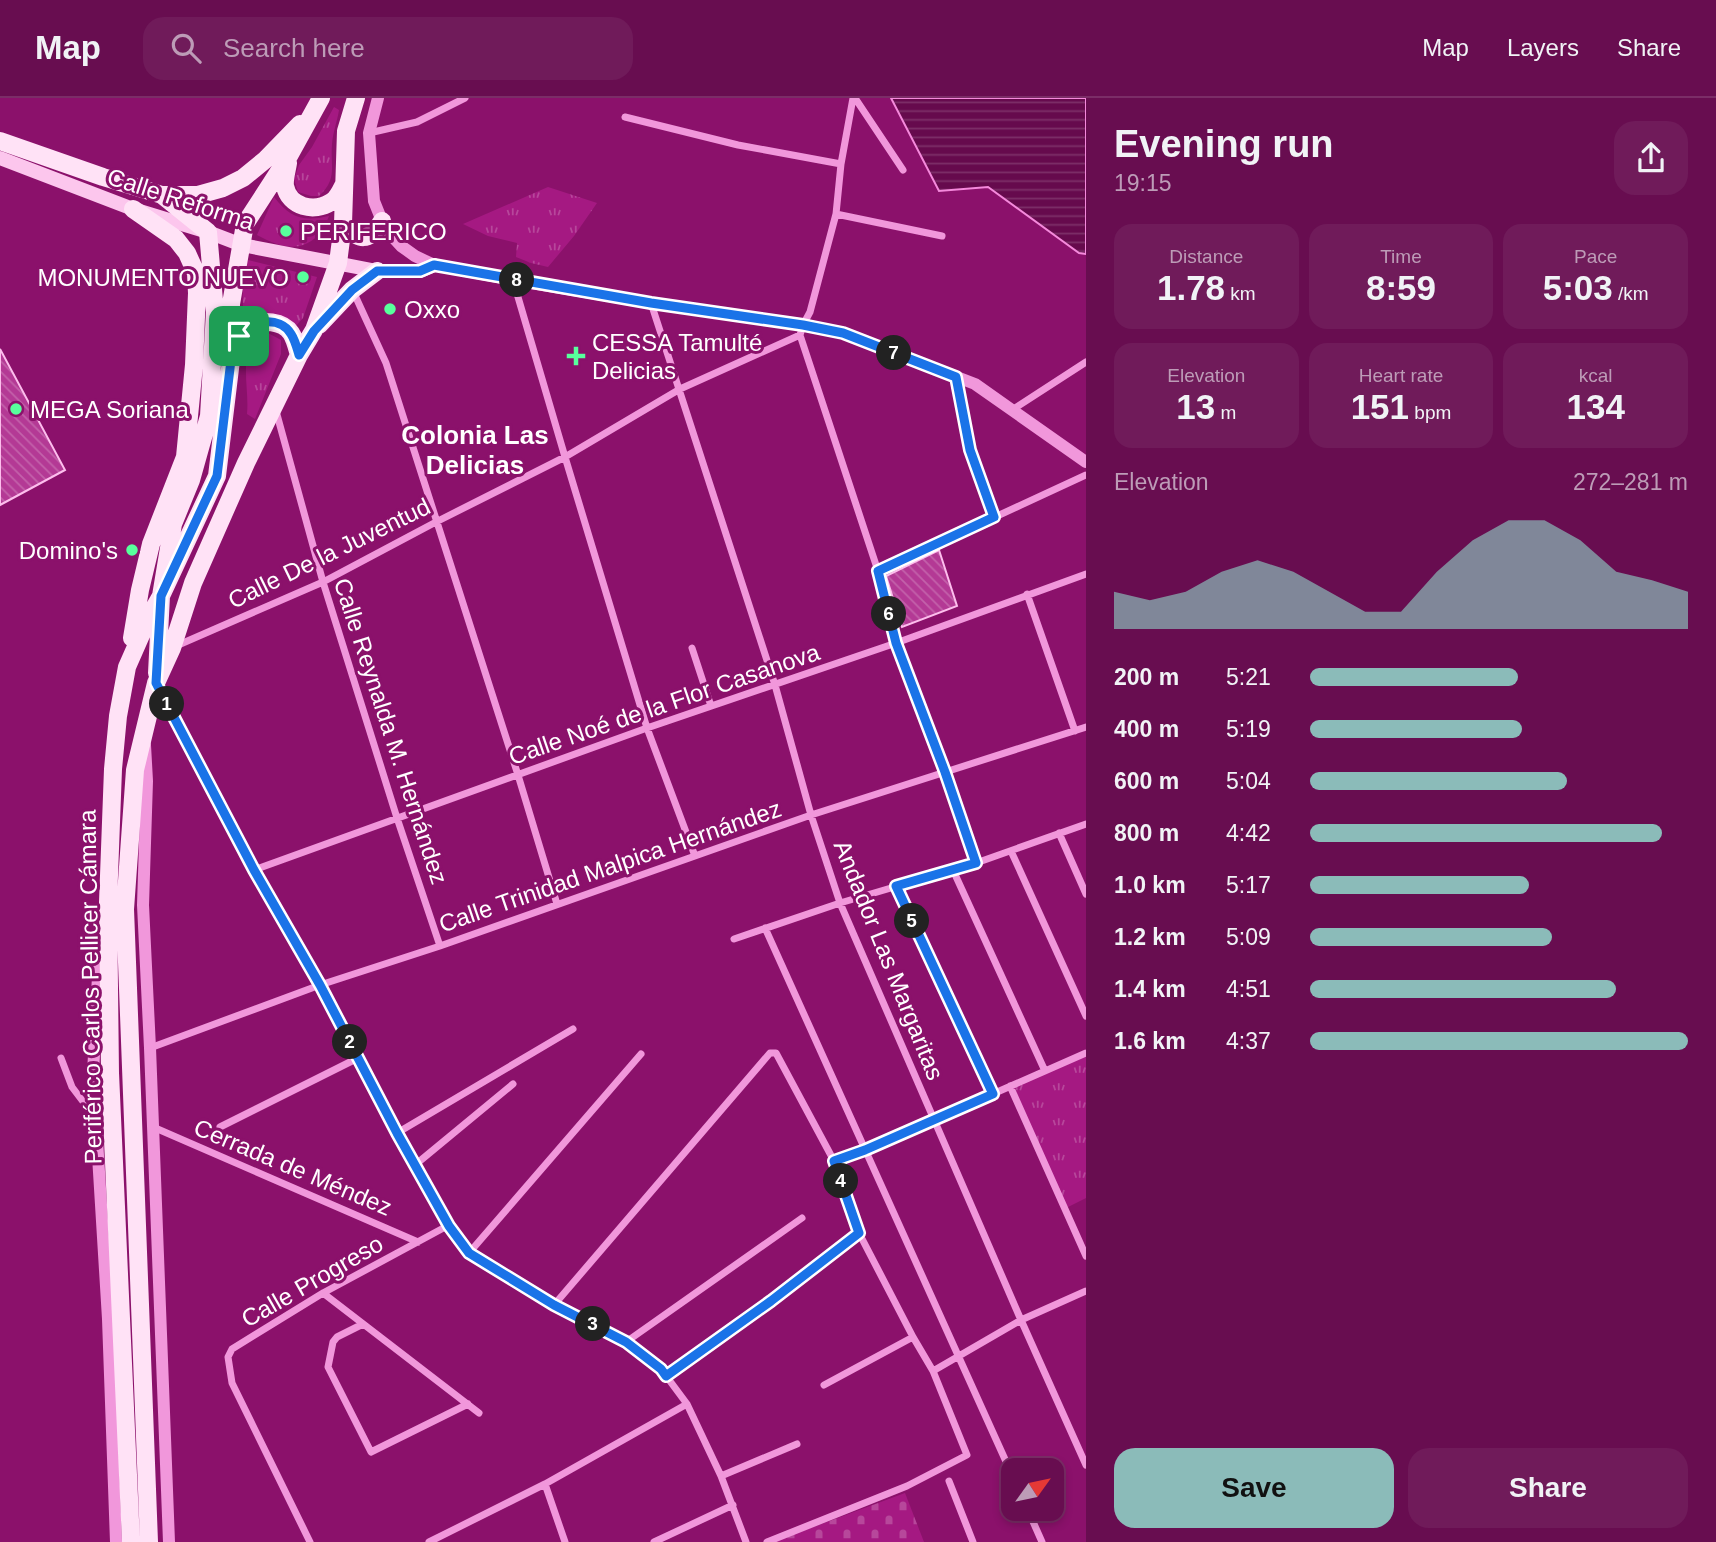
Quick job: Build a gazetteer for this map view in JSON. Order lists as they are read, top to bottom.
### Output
{
  "streets": {
    "main road": ["Calle Reforma", "Periférico Carlos Pellicer Cámara"],
    "street": [
      "Calle De la Juventud",
      "Calle Noé de la Flor Casanova",
      "Calle Reynalda M. Hernández",
      "Calle Trinidad Malpica Hernández",
      "Andador Las Margaritas",
      "Cerrada de Méndez",
      "Calle Progreso"
    ]
  },
  "crossings": [
    ["Calle Reforma", "Periférico Carlos Pellicer Cámara"],
    ["Calle De la Juventud", "Calle Reynalda M. Hernández"],
    ["Calle De la Juventud", "Andador Las Margaritas"],
    ["Calle De la Juventud", "Periférico Carlos Pellicer Cámara"],
    ["Calle Noé de la Flor Casanova", "Calle Reynalda M. Hernández"],
    ["Calle Noé de la Flor Casanova", "Andador Las Margaritas"],
    ["Calle Reynalda M. Hernández", "Calle Trinidad Malpica Hernández"],
    ["Calle Reynalda M. Hernández", "Periférico Carlos Pellicer Cámara"],
    ["Calle Trinidad Malpica Hernández", "Andador Las Margaritas"],
    ["Cerrada de Méndez", "Calle Progreso"]
  ],
  "districts": ["Colonia Las Delicias"],
  "places": {
    "other": [
      "PERIFERICO",
      "MONUMENTO NUEVO",
      "Oxxo",
      "MEGA Soriana",
      "Domino's"
    ],
    "health": ["CESSA Tamulté Delicias"]
  },
  "north": "top right",
  "page": {
    "header": "Map",
    "search": "Search here",
    "nav": ["Map", "Layers", "Share"],
    "heading": ["Evening run", "19:15"],
    "stats": [
      ["Distance", "1.78 km"],
      ["Time", "8:59"],
      ["Pace", "5:03 /km"],
      ["Elevation", "13 m"],
      ["Heart rate", "151 bpm"],
      ["kcal", "134"]
    ],
    "pins": [
      "8",
      "7",
      "6",
      "1",
      "5",
      "2",
      "4",
      "3"
    ],
    "chart": ["Elevation", "272–281 m"],
    "list": [
      {
        "name": "200 m",
        "note": "5:21"
      },
      {
        "name": "400 m",
        "note": "5:19"
      },
      {
        "name": "600 m",
        "note": "5:04"
      },
      {
        "name": "800 m",
        "note": "4:42"
      },
      {
        "name": "1.0 km",
        "note": "5:17"
      },
      {
        "name": "1.2 km",
        "note": "5:09"
      },
      {
        "name": "1.4 km",
        "note": "4:51"
      },
      {
        "name": "1.6 km",
        "note": "4:37"
      }
    ],
    "buttons": ["Save", "Share"]
  }
}
